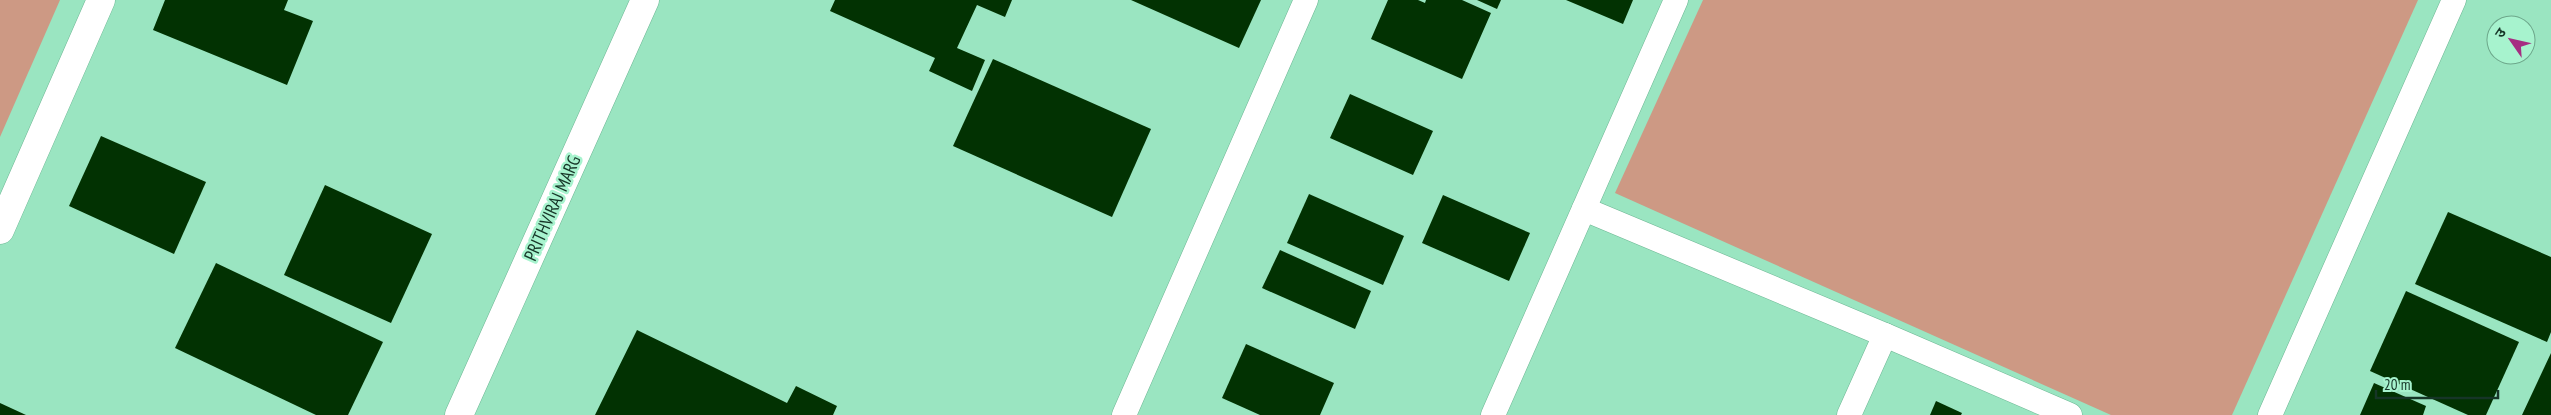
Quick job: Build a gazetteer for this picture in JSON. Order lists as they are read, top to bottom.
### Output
{
  "streets": {
    "street": ["PRITHVIRAJ MARG"]
  },
  "scale_bar": "20 m",
  "north": "top left"
}
